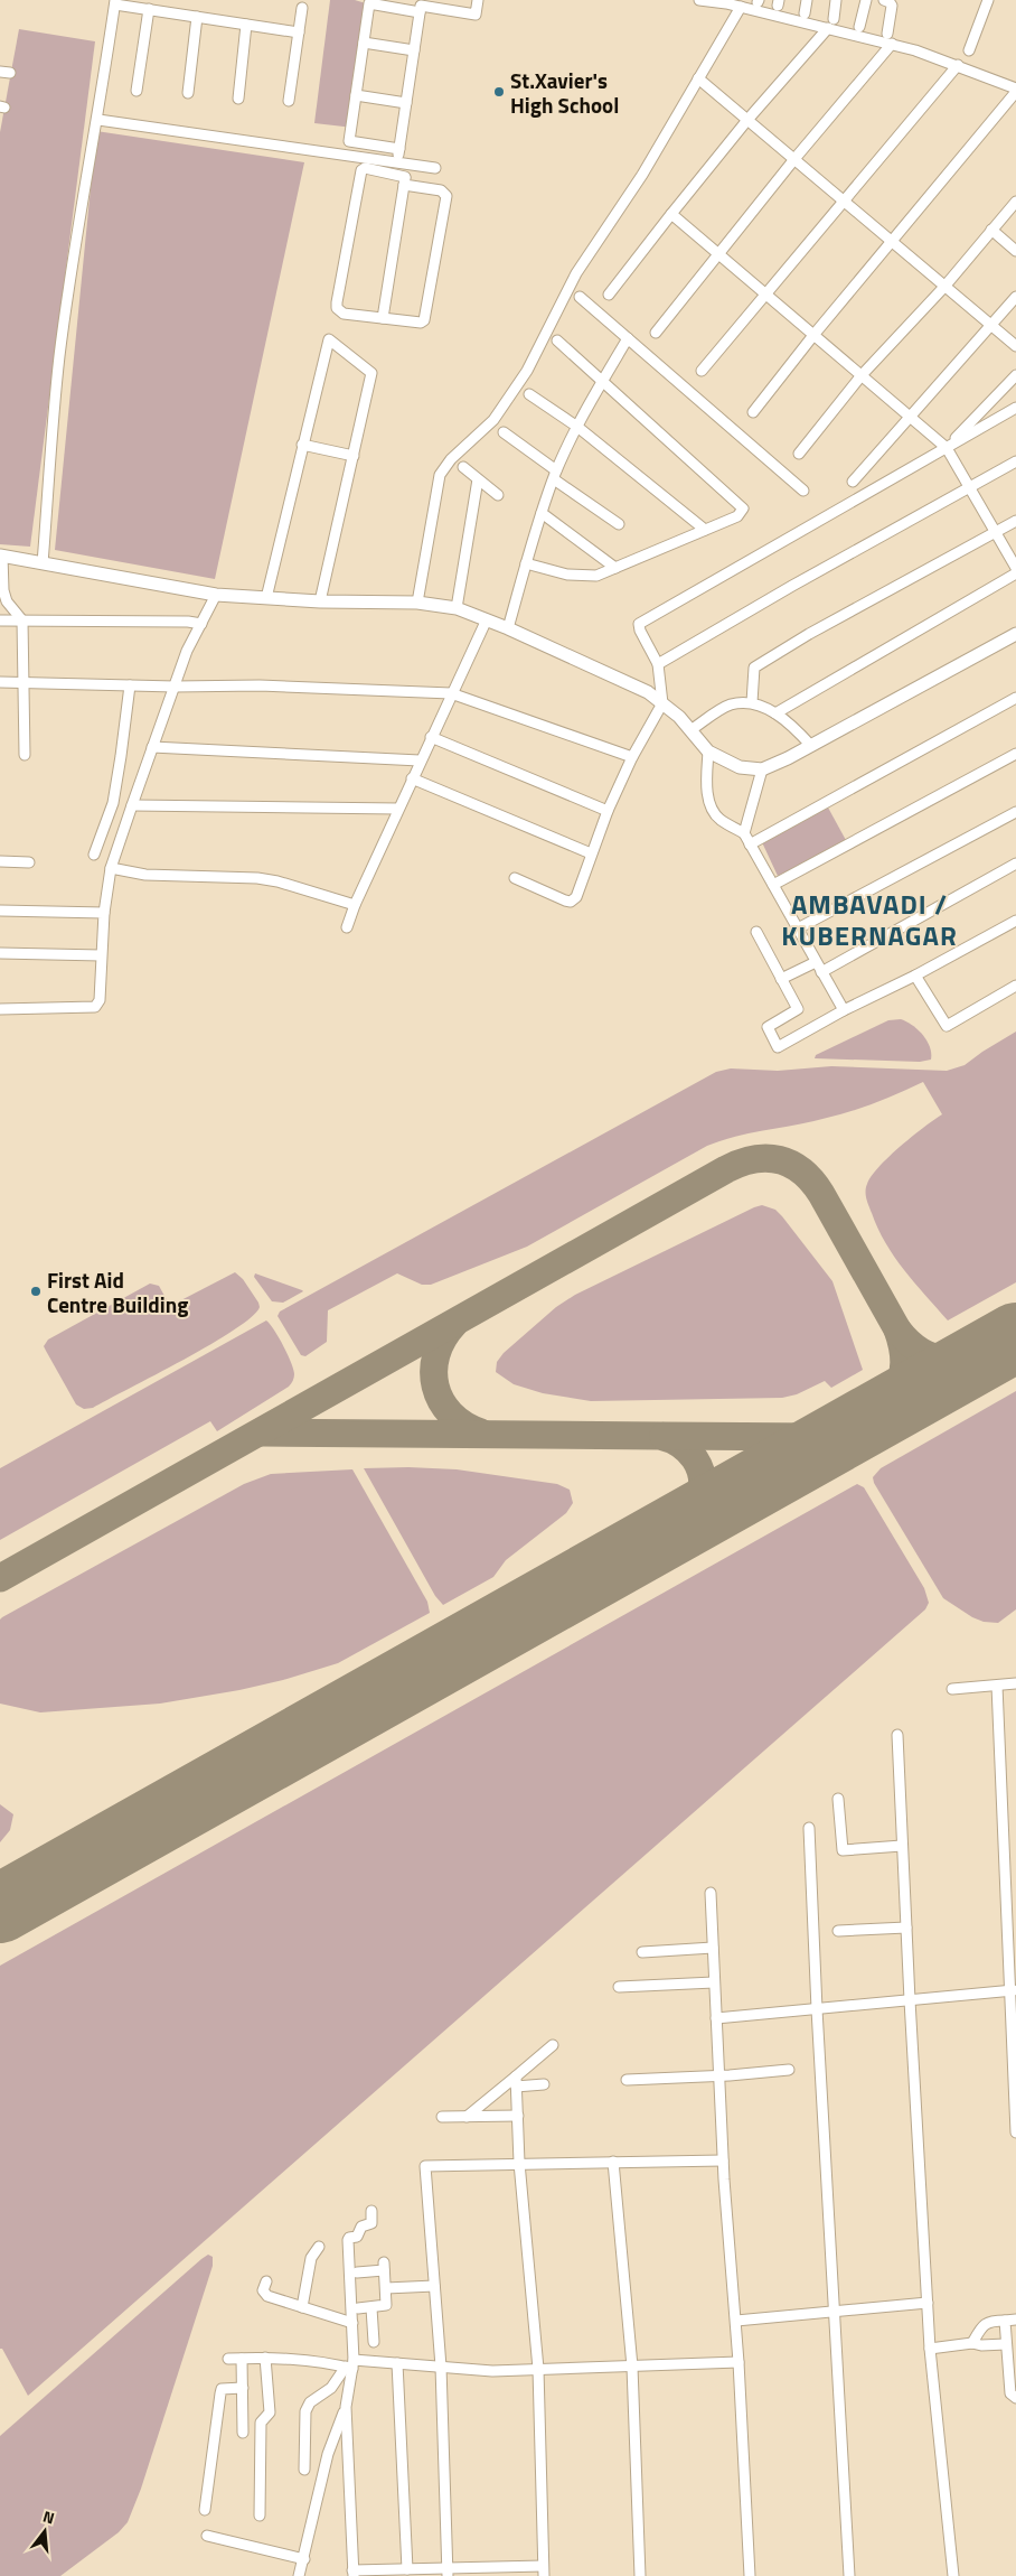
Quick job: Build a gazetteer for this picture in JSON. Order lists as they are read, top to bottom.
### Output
{
  "districts": ["AMBAVADI / KUBERNAGAR"],
  "places": ["St.Xavier's High School", "First Aid Centre Building"],
  "north": "top"
}
